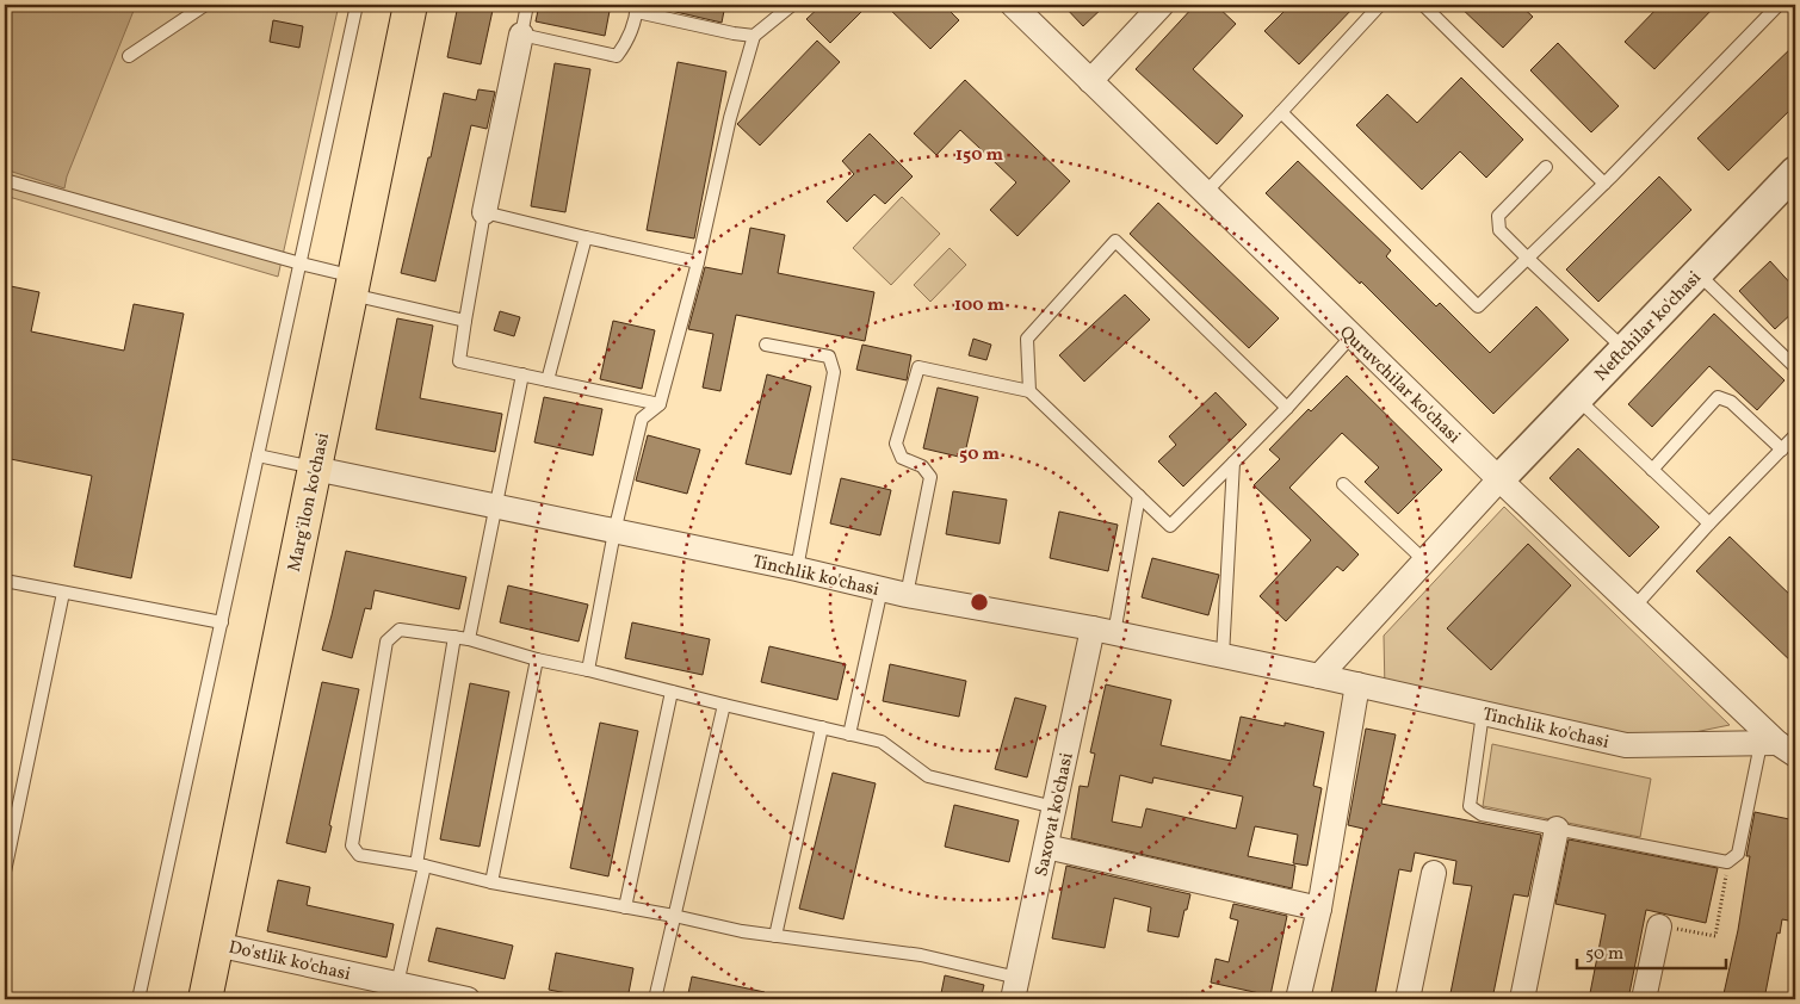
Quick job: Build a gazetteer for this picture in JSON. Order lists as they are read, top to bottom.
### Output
{
  "streets": {
    "main road": ["Marg'ilon ko'chasi"],
    "street": [
      "Neftchilar ko'chasi",
      "Quruvchilar ko'chasi",
      "Tinchlik ko'chasi",
      "Saxovat ko'chasi",
      "Do'stlik ko'chasi"
    ]
  },
  "crossings": [
    ["Neftchilar ko'chasi", "Quruvchilar ko'chasi"],
    ["Quruvchilar ko'chasi", "Tinchlik ko'chasi"],
    ["Marg'ilon ko'chasi", "Tinchlik ko'chasi"],
    ["Marg'ilon ko'chasi", "Do'stlik ko'chasi"],
    ["Tinchlik ko'chasi", "Saxovat ko'chasi"]
  ],
  "scale_bar": "50 m",
  "rings": ["150 m", "100 m", "50 m"]
}
